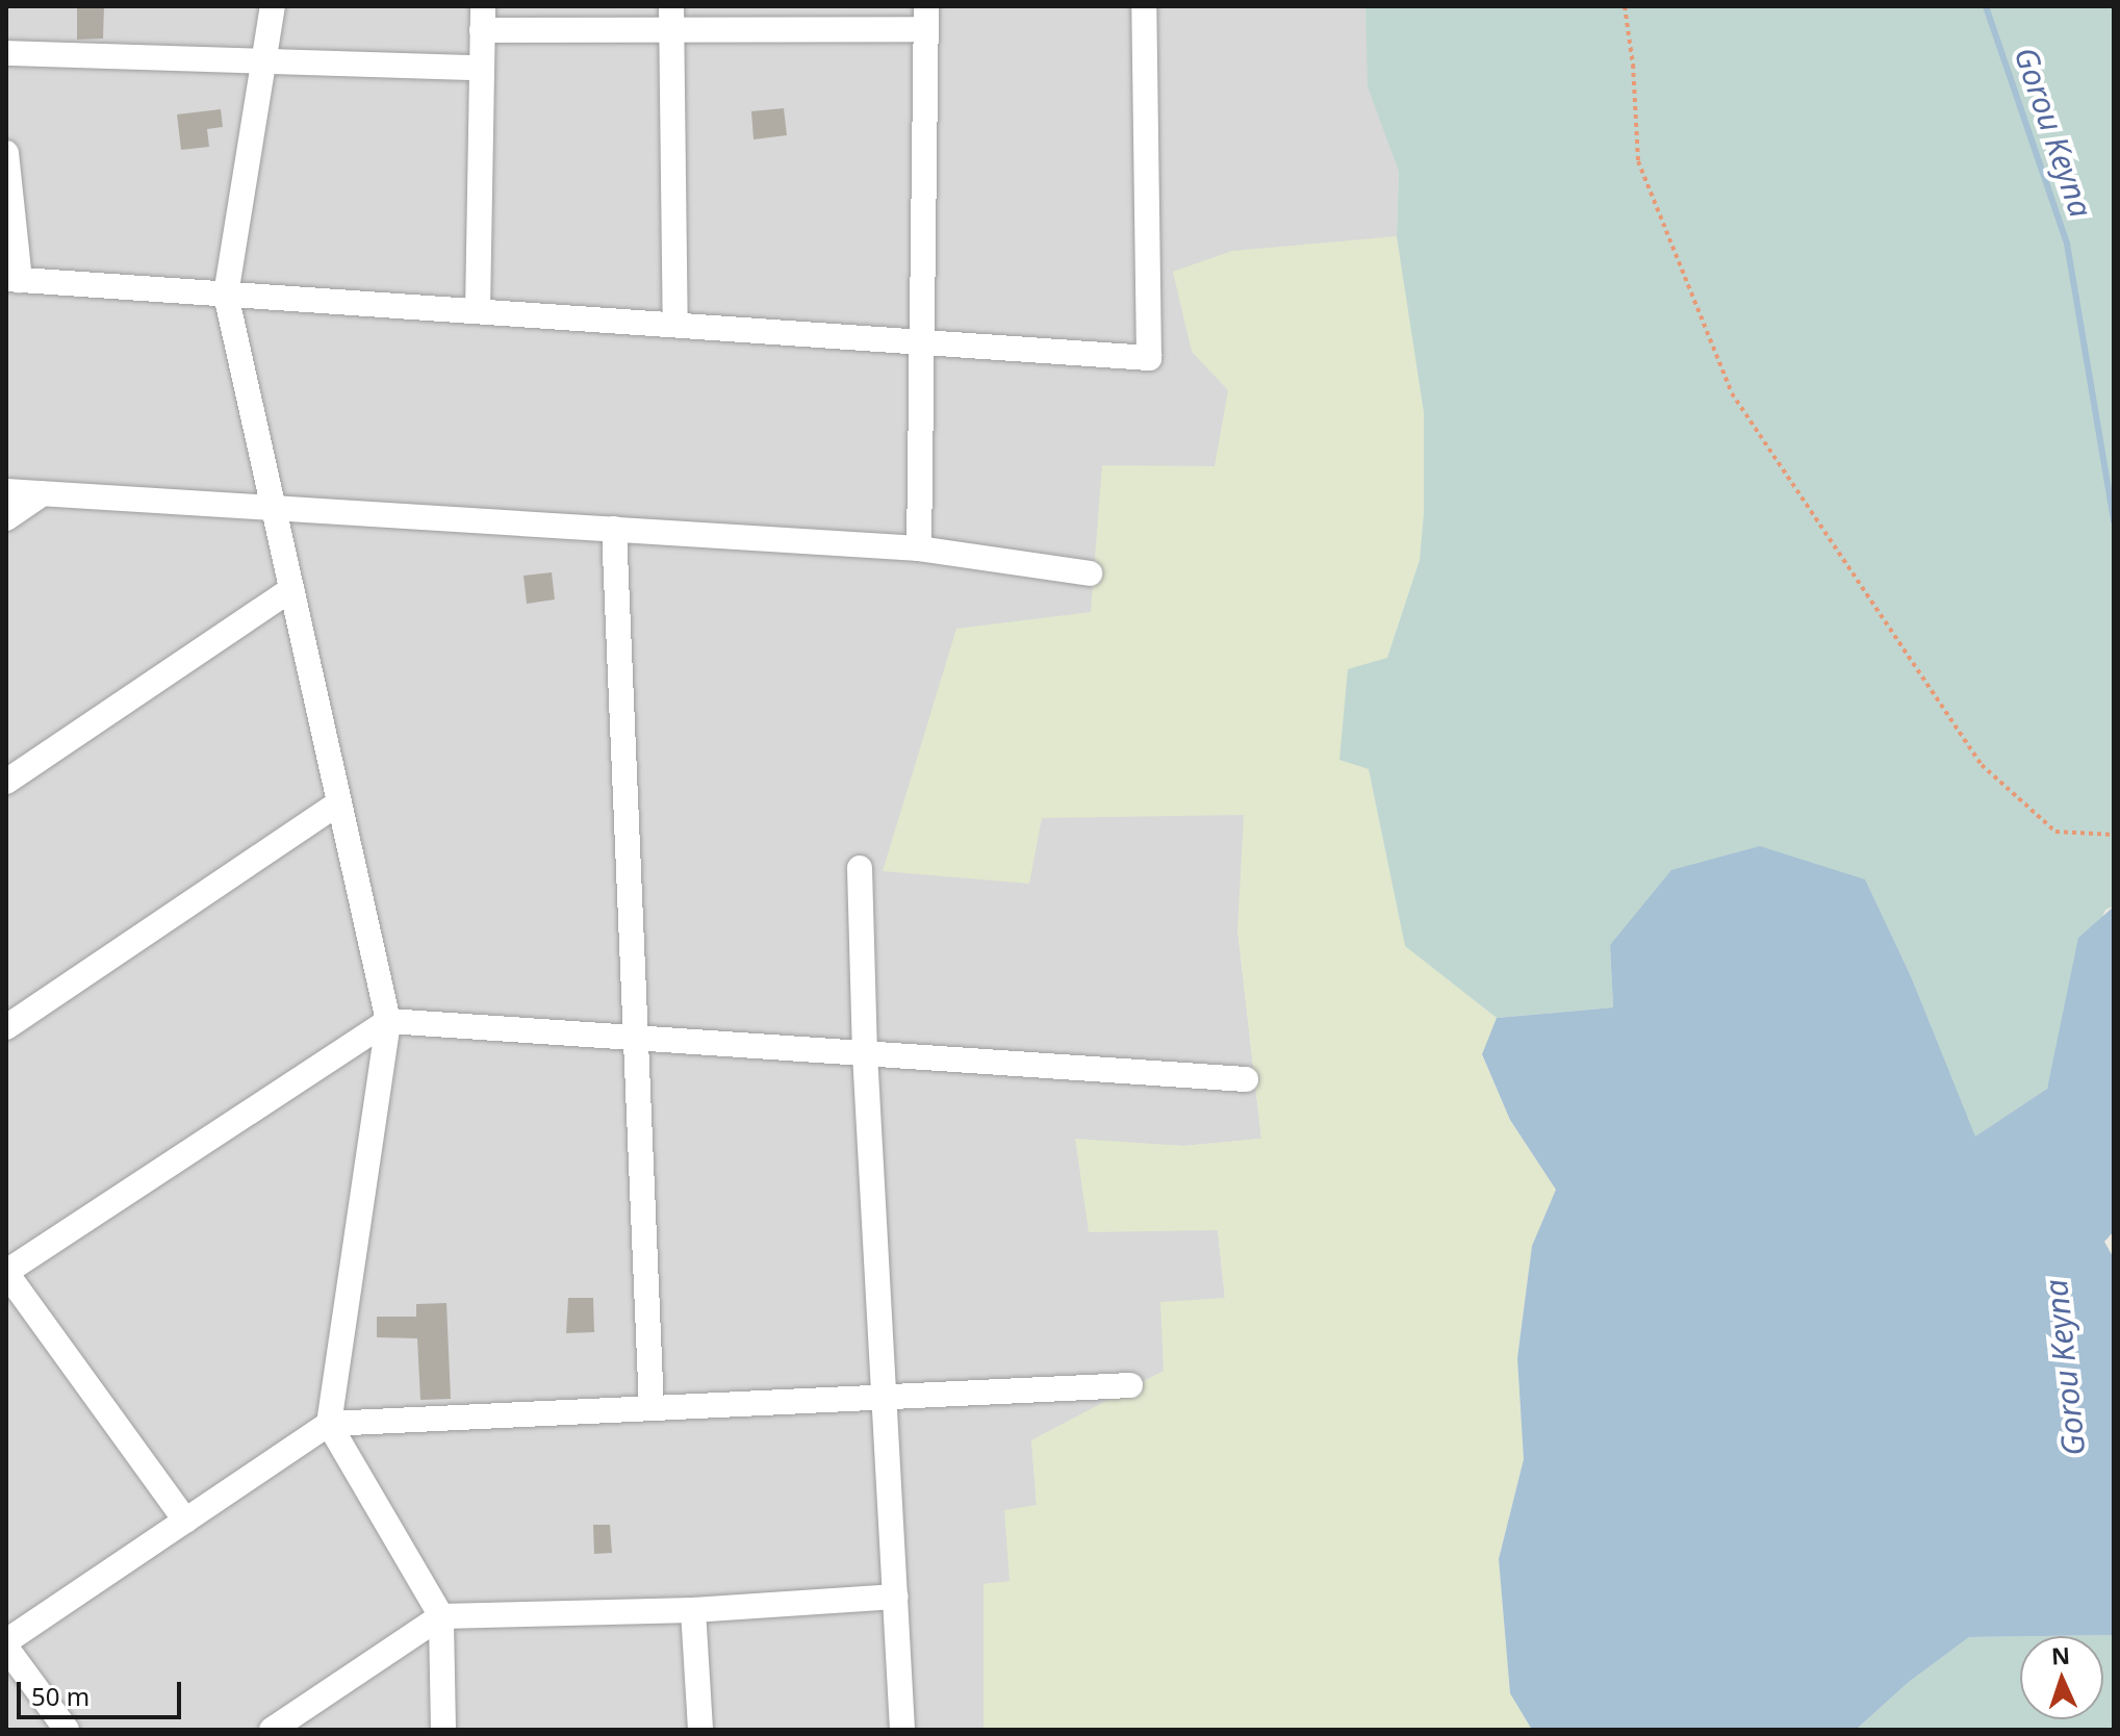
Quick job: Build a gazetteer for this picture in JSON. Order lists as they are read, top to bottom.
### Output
{
  "water": ["Gorou Keyna"],
  "scale_bar": "50 m",
  "north": "top"
}
